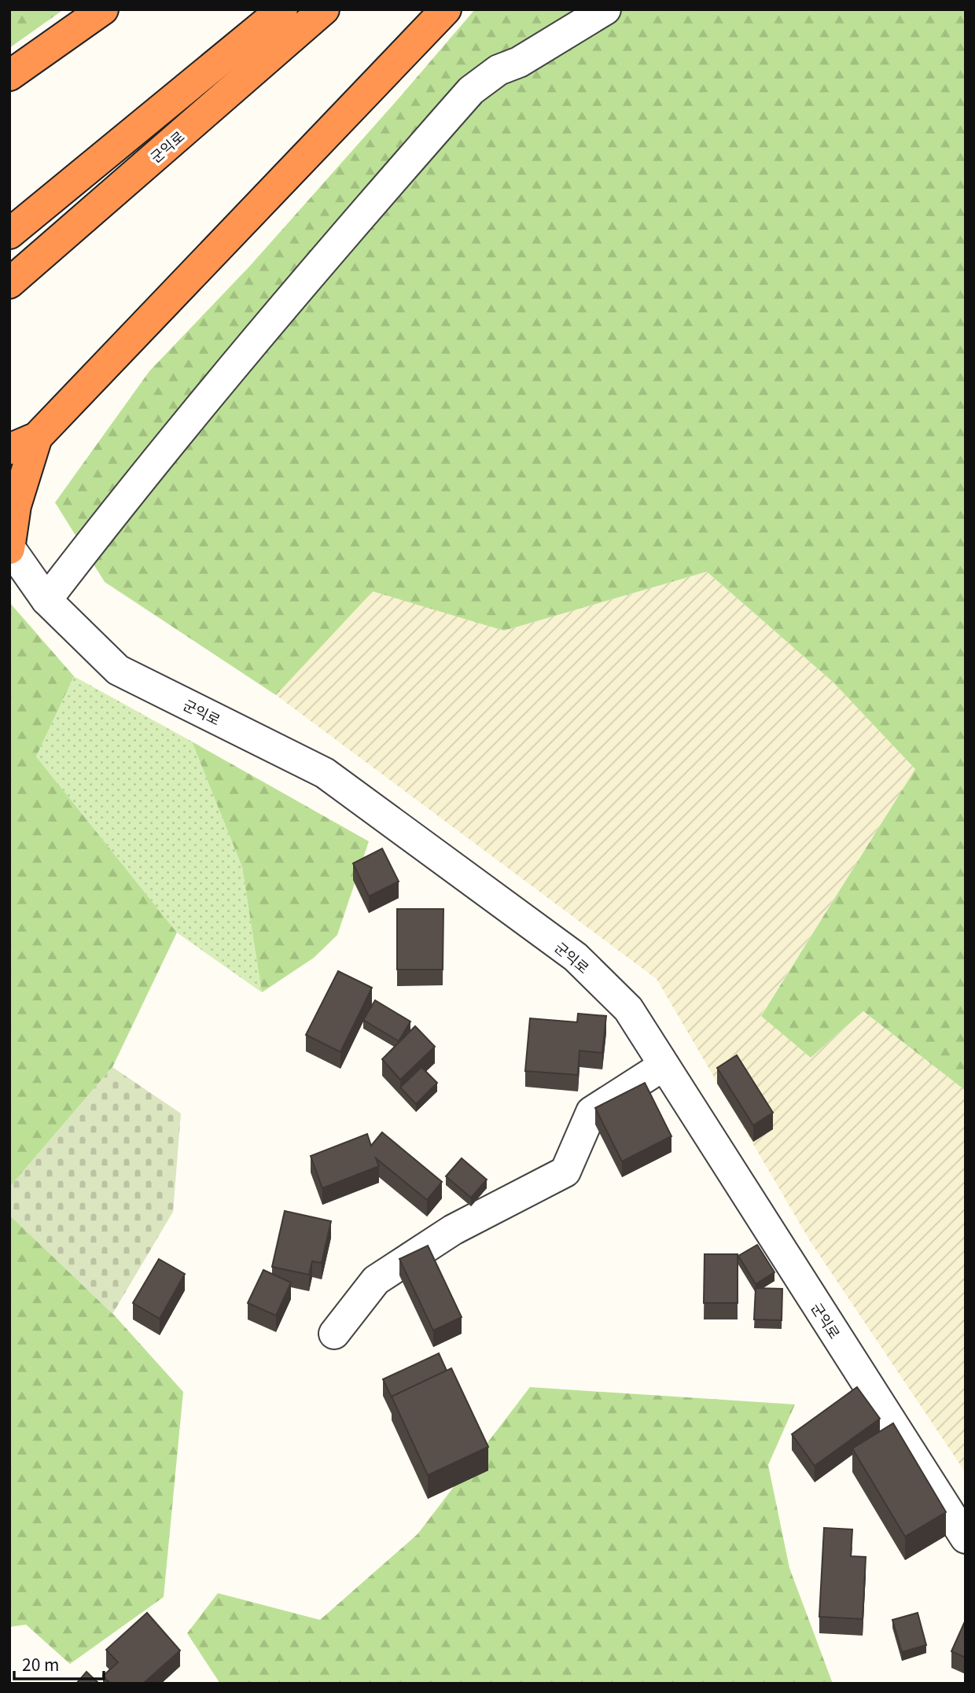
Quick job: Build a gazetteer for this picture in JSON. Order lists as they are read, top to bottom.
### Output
{
  "streets": {
    "highway": ["군익로"]
  },
  "scale_bar": "20 m"
}
